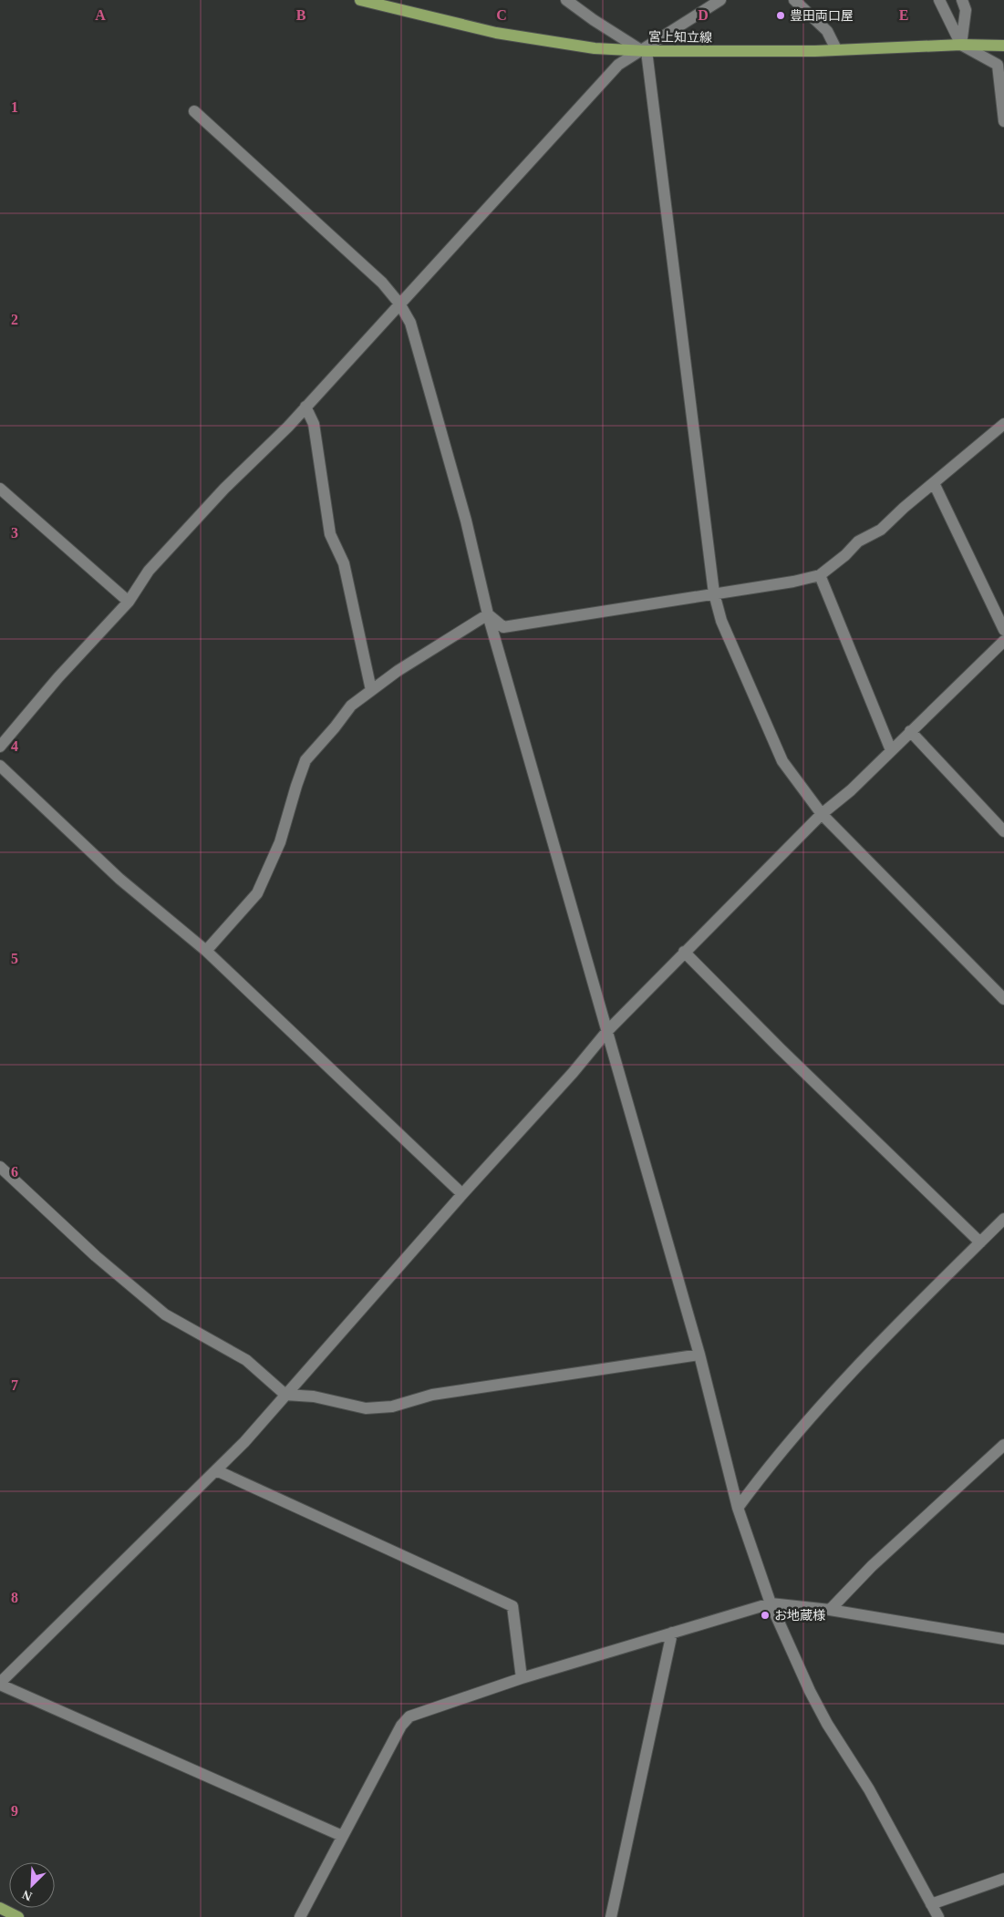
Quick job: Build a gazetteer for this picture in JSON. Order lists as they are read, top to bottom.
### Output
{
  "streets": {
    "main road": ["宮上知立線"]
  },
  "places": ["豊田両口屋", "お地蔵様"],
  "north": "bottom left",
  "grid": {
    "columns": [
      "A",
      "B",
      "C",
      "D",
      "E"
    ],
    "rows": [
      "1",
      "2",
      "3",
      "4",
      "5",
      "6",
      "7",
      "8",
      "9"
    ]
  }
}
